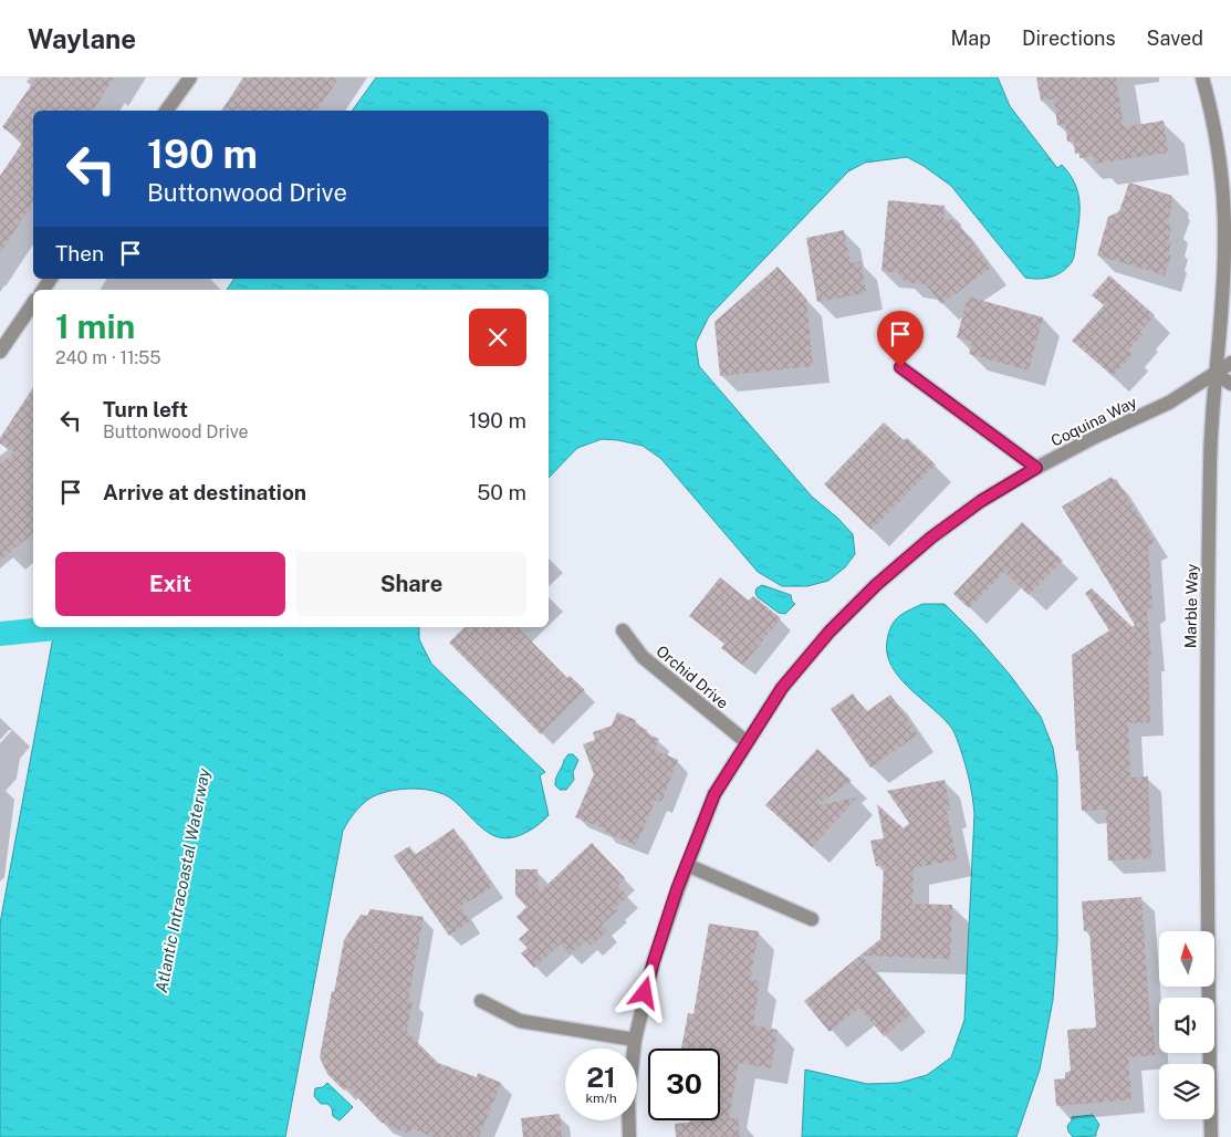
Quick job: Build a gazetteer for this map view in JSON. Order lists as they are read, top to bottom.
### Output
{
  "streets": {
    "street": ["Coquina Way", "Marble Way", "Orchid Drive"]
  },
  "crossings": [
    ["Coquina Way", "Marble Way"],
    ["Coquina Way", "Orchid Drive"]
  ],
  "water": ["Atlantic Intracoastal Waterway"],
  "north": "top",
  "page": {
    "header": "Waylane",
    "nav": ["Map", "Directions", "Saved"],
    "turn": ["190 m", "Buttonwood Drive"],
    "then": "Then",
    "heading": ["1 min", "240 m · 11:55"],
    "list": [
      {
        "name": "Turn left",
        "note": "Buttonwood Drive",
        "value": "190 m"
      },
      {
        "name": "Arrive at destination",
        "value": "50 m"
      }
    ],
    "buttons": ["Exit", "Share"],
    "speed": "21 km/h",
    "limit": "30"
  }
}
